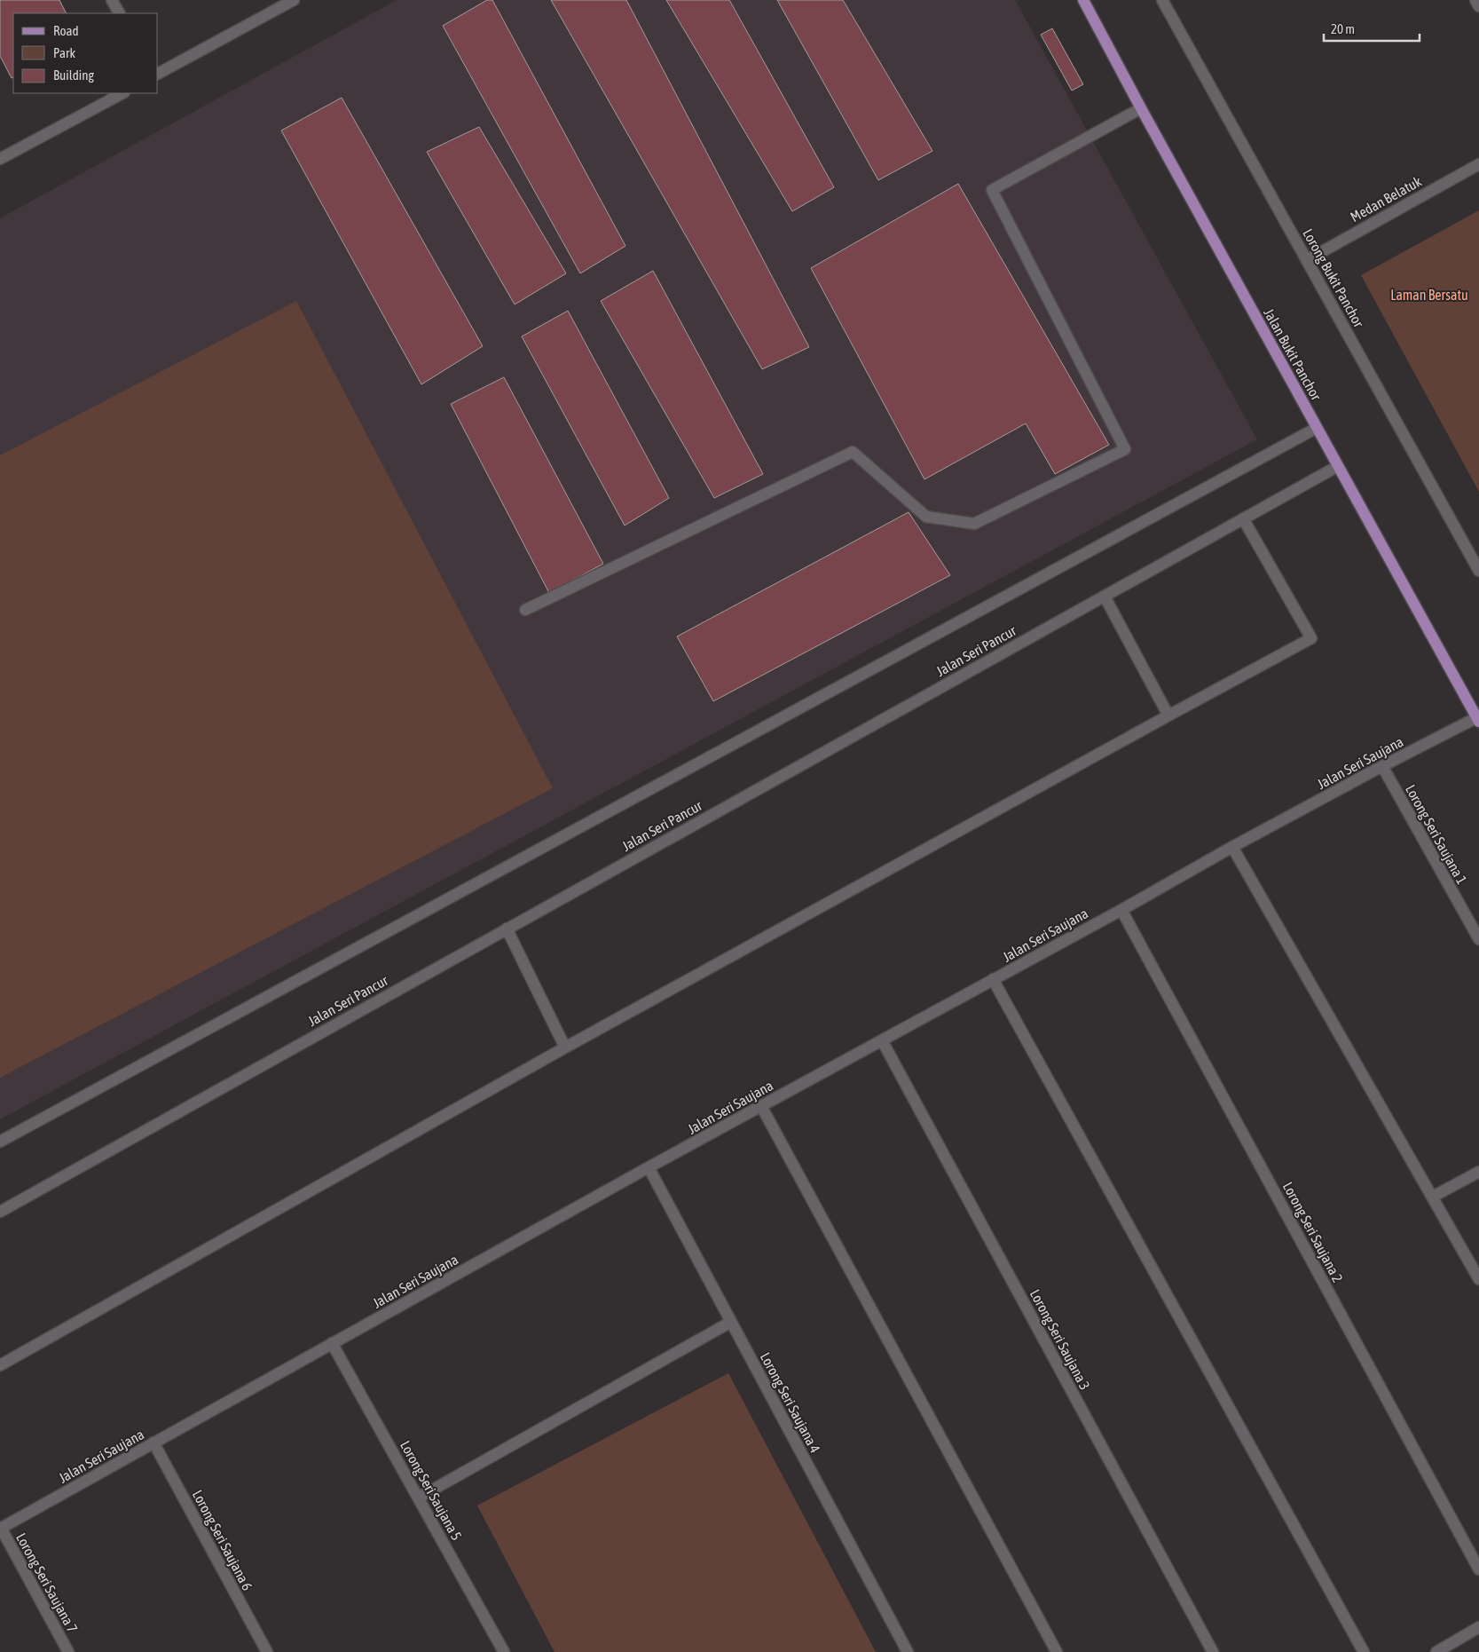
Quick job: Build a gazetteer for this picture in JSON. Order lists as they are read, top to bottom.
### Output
{
  "streets": {
    "main road": ["Jalan Bukit Panchor"],
    "street": [
      "Medan Belatuk",
      "Lorong Bukit Panchor",
      "Jalan Seri Pancur",
      "Jalan Seri Saujana",
      "Lorong Seri Saujana 1",
      "Lorong Seri Saujana 2",
      "Lorong Seri Saujana 3",
      "Lorong Seri Saujana 4",
      "Lorong Seri Saujana 5",
      "Lorong Seri Saujana 6",
      "Lorong Seri Saujana 7"
    ]
  },
  "crossings": [
    ["Medan Belatuk", "Lorong Bukit Panchor"],
    ["Jalan Bukit Panchor", "Jalan Seri Pancur"],
    ["Jalan Bukit Panchor", "Jalan Seri Saujana"],
    ["Jalan Seri Saujana", "Lorong Seri Saujana 1"],
    ["Jalan Seri Saujana", "Lorong Seri Saujana 2"],
    ["Jalan Seri Saujana", "Lorong Seri Saujana 3"],
    ["Jalan Seri Saujana", "Lorong Seri Saujana 4"],
    ["Jalan Seri Saujana", "Lorong Seri Saujana 5"],
    ["Jalan Seri Saujana", "Lorong Seri Saujana 6"],
    ["Jalan Seri Saujana", "Lorong Seri Saujana 7"]
  ],
  "parks": ["Laman Bersatu"],
  "legend": ["Road", "Park", "Building"],
  "scale_bar": "20 m"
}
